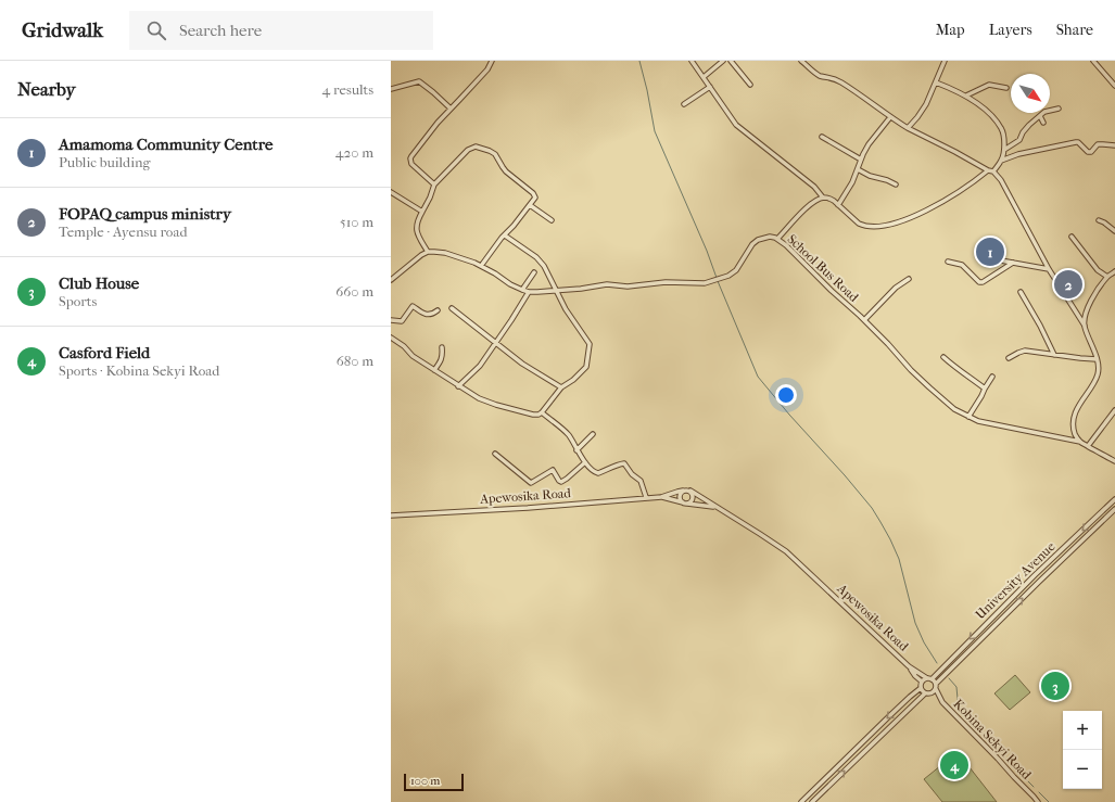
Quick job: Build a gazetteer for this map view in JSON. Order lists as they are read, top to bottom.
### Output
{
  "streets": {
    "street": [
      "School Bus Road",
      "Apewosika Road",
      "University Avenue",
      "Kobina Sekyi Road"
    ]
  },
  "crossings": [
    ["University Avenue", "Kobina Sekyi Road"]
  ],
  "scale_bar": "100 m",
  "north": "bottom right",
  "page": {
    "header": "Gridwalk",
    "search": "Search here",
    "nav": ["Map", "Layers", "Share"],
    "heading": ["Nearby", "4 results"],
    "list": [
      {
        "mark": "1",
        "name": "Amamoma Community Centre",
        "note": "Public building",
        "value": "420 m"
      },
      {
        "mark": "2",
        "name": "FOPAQ campus ministry",
        "note": "Temple · Ayensu road",
        "value": "510 m"
      },
      {
        "mark": "3",
        "name": "Club House",
        "note": "Sports",
        "value": "660 m"
      },
      {
        "mark": "4",
        "name": "Casford Field",
        "note": "Sports · Kobina Sekyi Road",
        "value": "680 m"
      }
    ],
    "pins": [
      "1",
      "2",
      "3",
      "4"
    ],
    "map_buttons": ["+", "−"],
    "scale": "100 m"
  }
}
